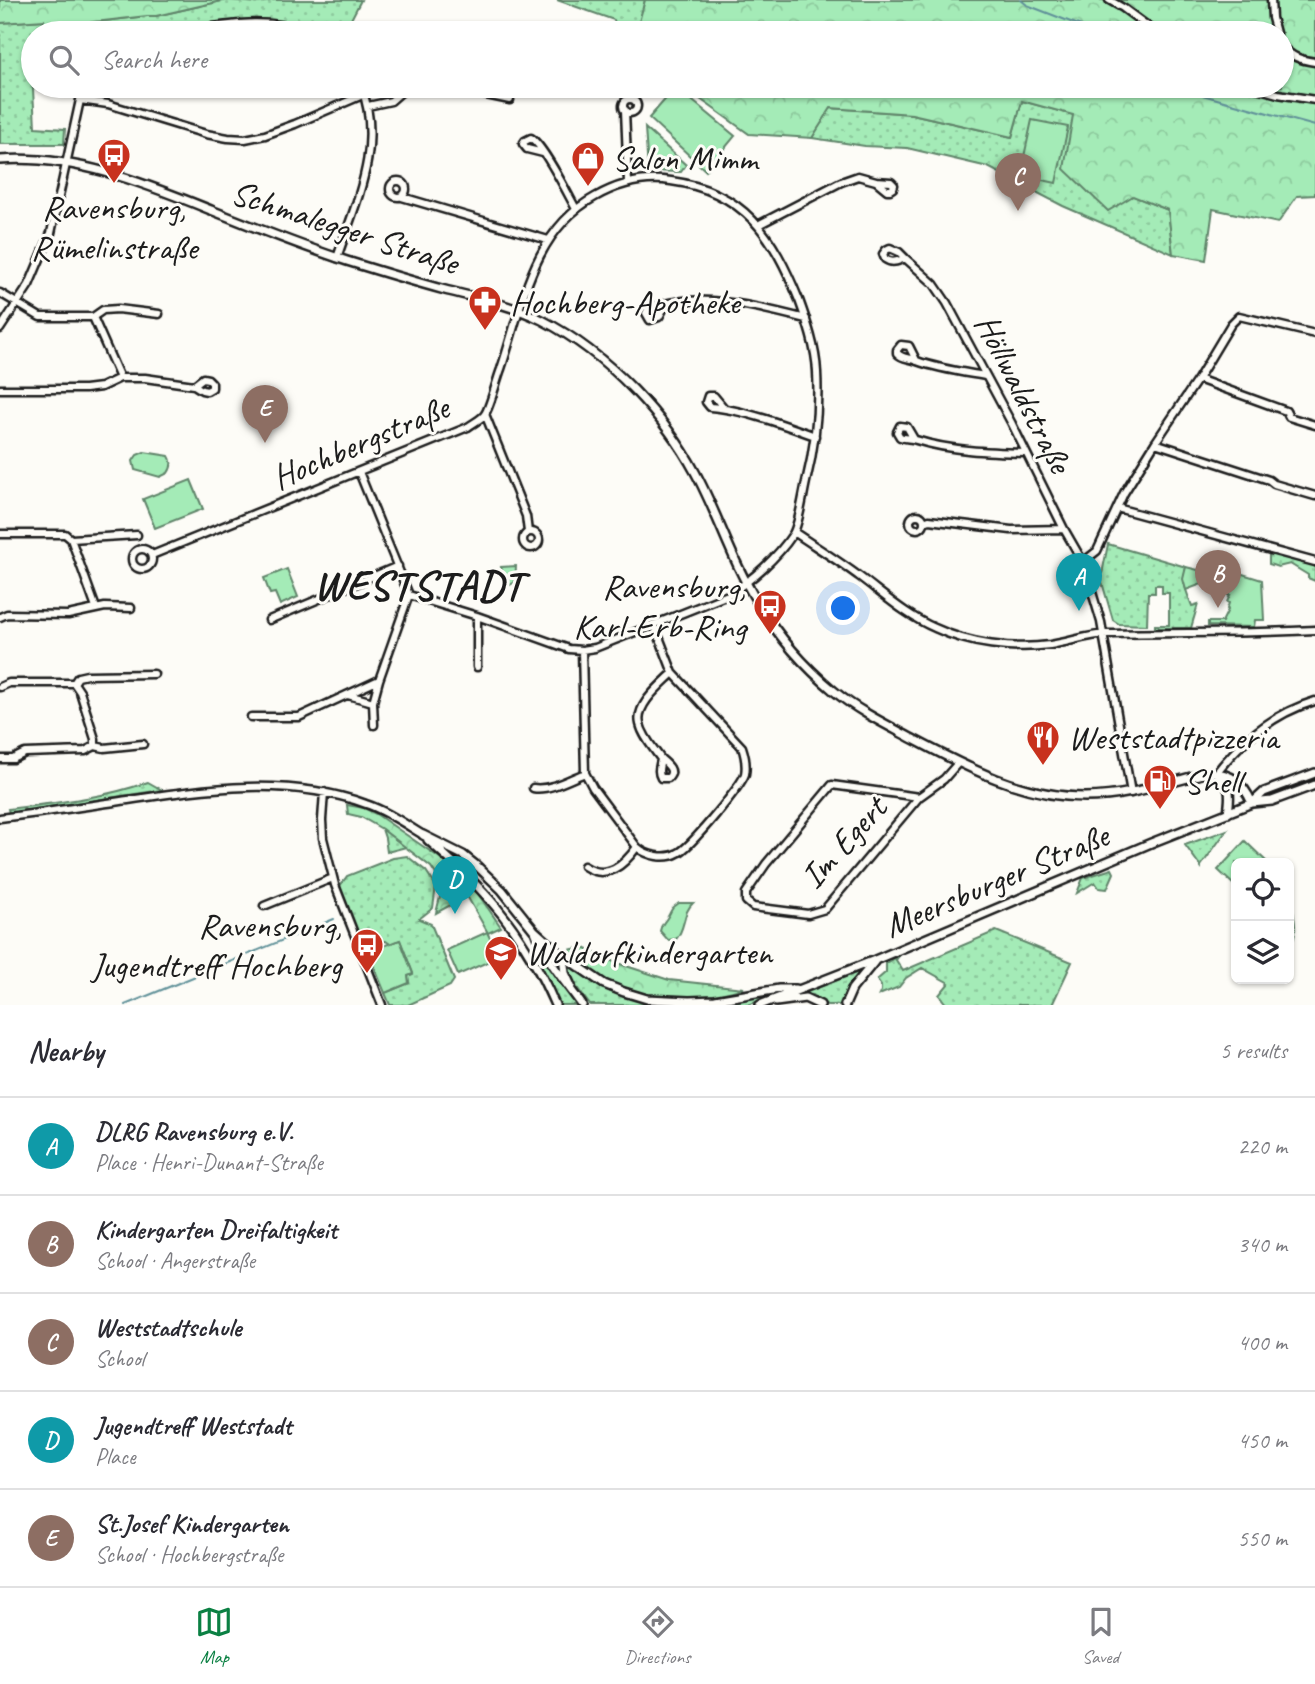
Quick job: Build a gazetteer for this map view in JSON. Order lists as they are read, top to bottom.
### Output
{
  "streets": {
    "street": [
      "Schmalegger Straße",
      "Höllwaldstraße",
      "Hochbergstraße",
      "Im Egert",
      "Meersburger Straße"
    ]
  },
  "crossings": [
    ["Schmalegger Straße", "Höllwaldstraße"],
    ["Schmalegger Straße", "Hochbergstraße"],
    ["Schmalegger Straße", "Im Egert"]
  ],
  "districts": ["WESTSTADT"],
  "places": {
    "bus stop": ["Ravensburg, Rümelinstraße", "Ravensburg, Karl-Erb-Ring", "Ravensburg, Jugendtreff Hochberg"],
    "shop": ["Salon Mimm"],
    "pharmacy": ["Hochberg-Apotheke"],
    "restaurant": ["Weststadtpizzeria"],
    "fuel station": ["Shell"],
    "school or university": ["Waldorfkindergarten"]
  },
  "page": {
    "search": "Search here",
    "pins": [
      "C",
      "E",
      "B",
      "A",
      "D"
    ],
    "heading": ["Nearby", "5 results"],
    "list": [
      {
        "mark": "A",
        "name": "DLRG Ravensburg e.V.",
        "note": "Place · Henri-Dunant-Straße",
        "value": "220 m"
      },
      {
        "mark": "B",
        "name": "Kindergarten Dreifaltigkeit",
        "note": "School · Angerstraße",
        "value": "340 m"
      },
      {
        "mark": "C",
        "name": "Weststadtschule",
        "note": "School",
        "value": "400 m"
      },
      {
        "mark": "D",
        "name": "Jugendtreff Weststadt",
        "note": "Place",
        "value": "450 m"
      },
      {
        "mark": "E",
        "name": "St.Josef Kindergarten",
        "note": "School · Hochbergstraße",
        "value": "550 m"
      }
    ],
    "nav": ["Map", "Directions", "Saved"]
  }
}
